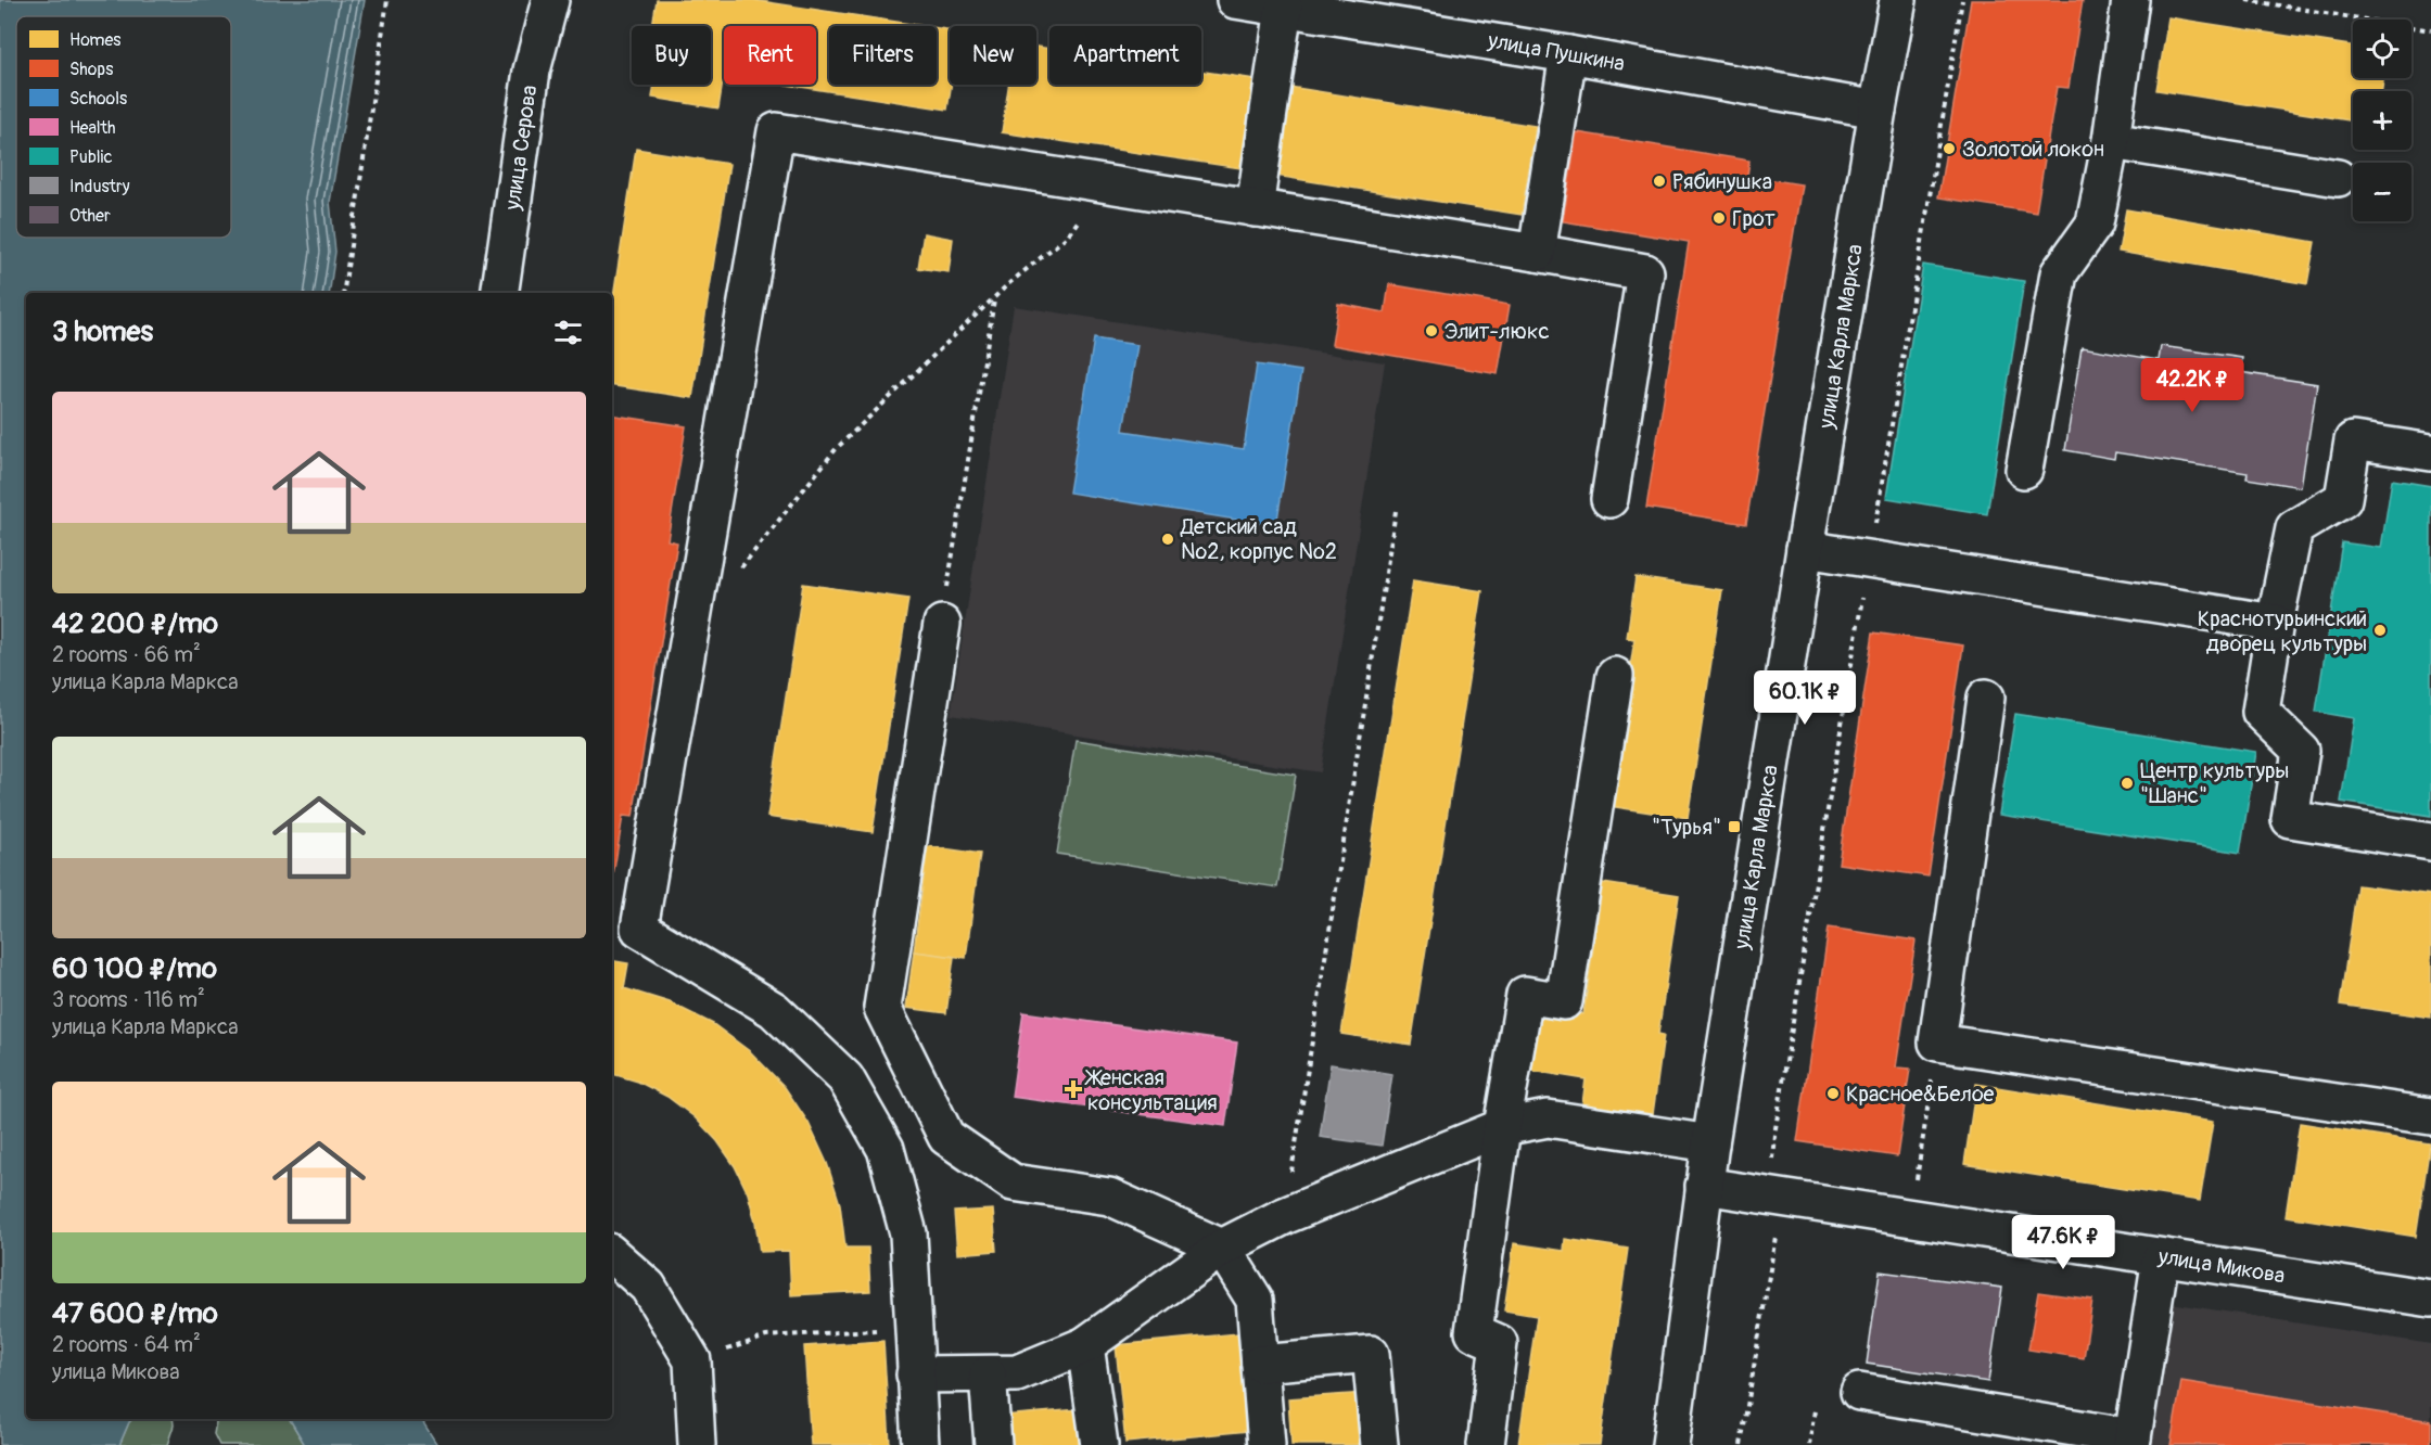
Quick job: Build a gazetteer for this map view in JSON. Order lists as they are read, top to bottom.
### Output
{
  "streets": {
    "street": [
      "улица Пушкина",
      "улица Серова",
      "улица Карла Маркса",
      "улица Микова"
    ]
  },
  "crossings": [
    ["улица Пушкина", "улица Карла Маркса"],
    ["улица Карла Маркса", "улица Микова"]
  ],
  "places": {
    "other": [
      "Золотой локон",
      "Рябинушка",
      "Грот",
      "Элит-люкс",
      "Детский сад №2, корпус №2",
      "Краснотурьинский дворец культуры",
      "Центр культуры \"Шанс\"",
      "Красное&Белое"
    ],
    "transit": ["\"Турья\""],
    "health": ["Женская консультация"]
  },
  "legend": [
    "Homes",
    "Shops",
    "Schools",
    "Health",
    "Public",
    "Industry",
    "Other"
  ],
  "page": {
    "map_buttons": ["+", "−"],
    "chip": [
      "Buy",
      "Rent",
      "Filters",
      "New",
      "Apartment"
    ],
    "heading": "3 homes",
    "price": ["42.2K ₽", "60.1K ₽", "47.6K ₽"],
    "list": [
      {
        "name": "42 200 ₽/mo",
        "note": "2 rooms · 66 m² · улица Карла Маркса"
      },
      {
        "name": "60 100 ₽/mo",
        "note": "3 rooms · 116 m² · улица Карла Маркса"
      },
      {
        "name": "47 600 ₽/mo",
        "note": "2 rooms · 64 m² · улица Микова"
      }
    ]
  }
}
